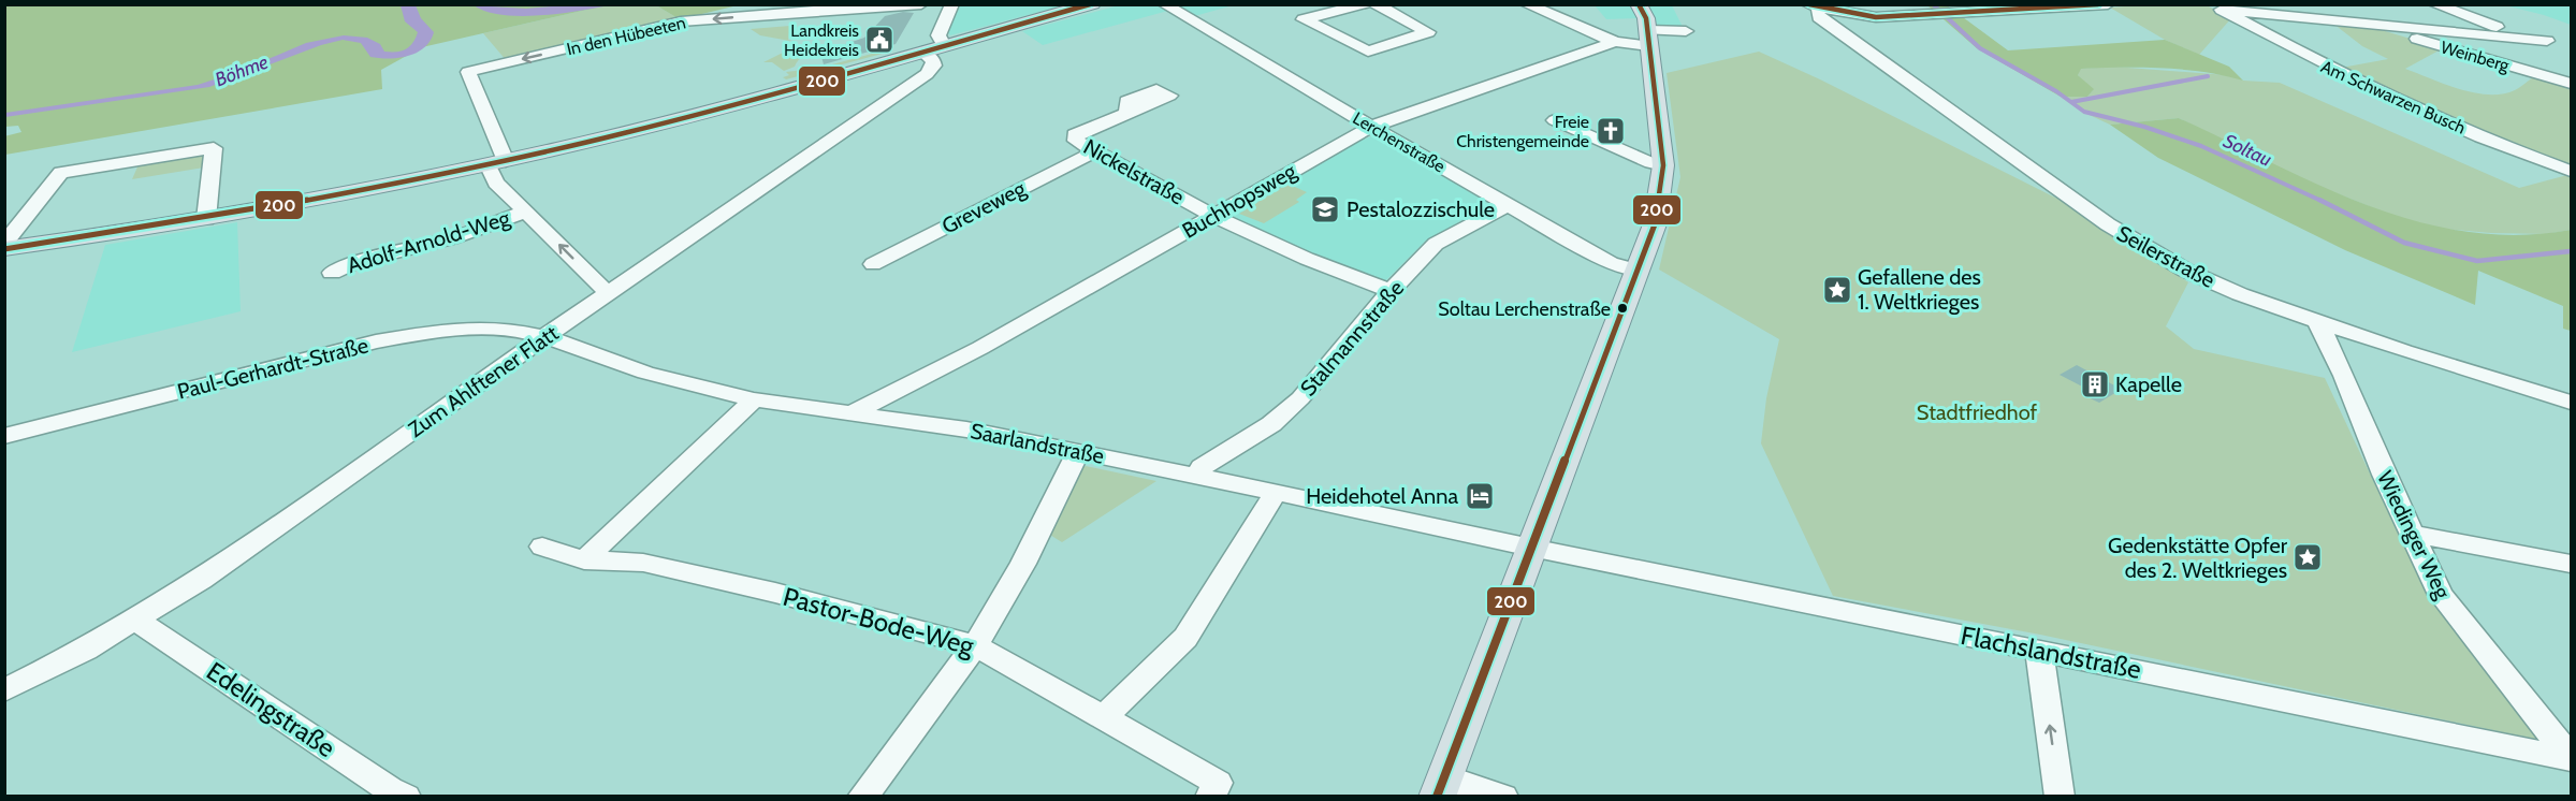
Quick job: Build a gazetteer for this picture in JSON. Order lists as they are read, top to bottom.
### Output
{
  "streets": {
    "street": [
      "In den Hübeeten",
      "Weinberg",
      "Am Schwarzen Busch",
      "Lerchenstraße",
      "Nickelstraße",
      "Buchhopsweg",
      "Greveweg",
      "Adolf-Arnold-Weg",
      "Seilerstraße",
      "Stalmannstraße",
      "Paul-Gerhardt-Straße",
      "Zum Ahlftener Flatt",
      "Saarlandstraße",
      "Wiedinger Weg",
      "Pastor-Bode-Weg",
      "Flachslandstraße",
      "Edelingstraße"
    ]
  },
  "crossings": [
    ["Weinberg", "Am Schwarzen Busch"],
    ["Lerchenstraße", "Buchhopsweg"],
    ["Lerchenstraße", "Stalmannstraße"],
    ["Nickelstraße", "Buchhopsweg"],
    ["Nickelstraße", "Greveweg"],
    ["Nickelstraße", "Stalmannstraße"],
    ["Buchhopsweg", "Saarlandstraße"],
    ["Seilerstraße", "Wiedinger Weg"],
    ["Stalmannstraße", "Saarlandstraße"],
    ["Paul-Gerhardt-Straße", "Zum Ahlftener Flatt"],
    ["Paul-Gerhardt-Straße", "Saarlandstraße"],
    ["Zum Ahlftener Flatt", "Saarlandstraße"],
    ["Zum Ahlftener Flatt", "Edelingstraße"],
    ["Saarlandstraße", "Flachslandstraße"],
    ["Wiedinger Weg", "Flachslandstraße"]
  ],
  "one_way": ["In den Hübeeten"],
  "water": ["Böhme", "Soltau"],
  "parks": ["Stadtfriedhof"],
  "places": {
    "public building": ["Landkreis Heidekreis"],
    "church": ["Freie Christengemeinde"],
    "school or university": ["Pestalozzischule"],
    "place": ["Gefallene des 1. Weltkrieges", "Gedenkstätte Opfer des 2. Weltkrieges"],
    "other": ["Soltau Lerchenstraße"],
    "building": ["Kapelle"],
    "hotel": ["Heidehotel Anna"]
  },
  "lines": ["transit line 200"]
}
